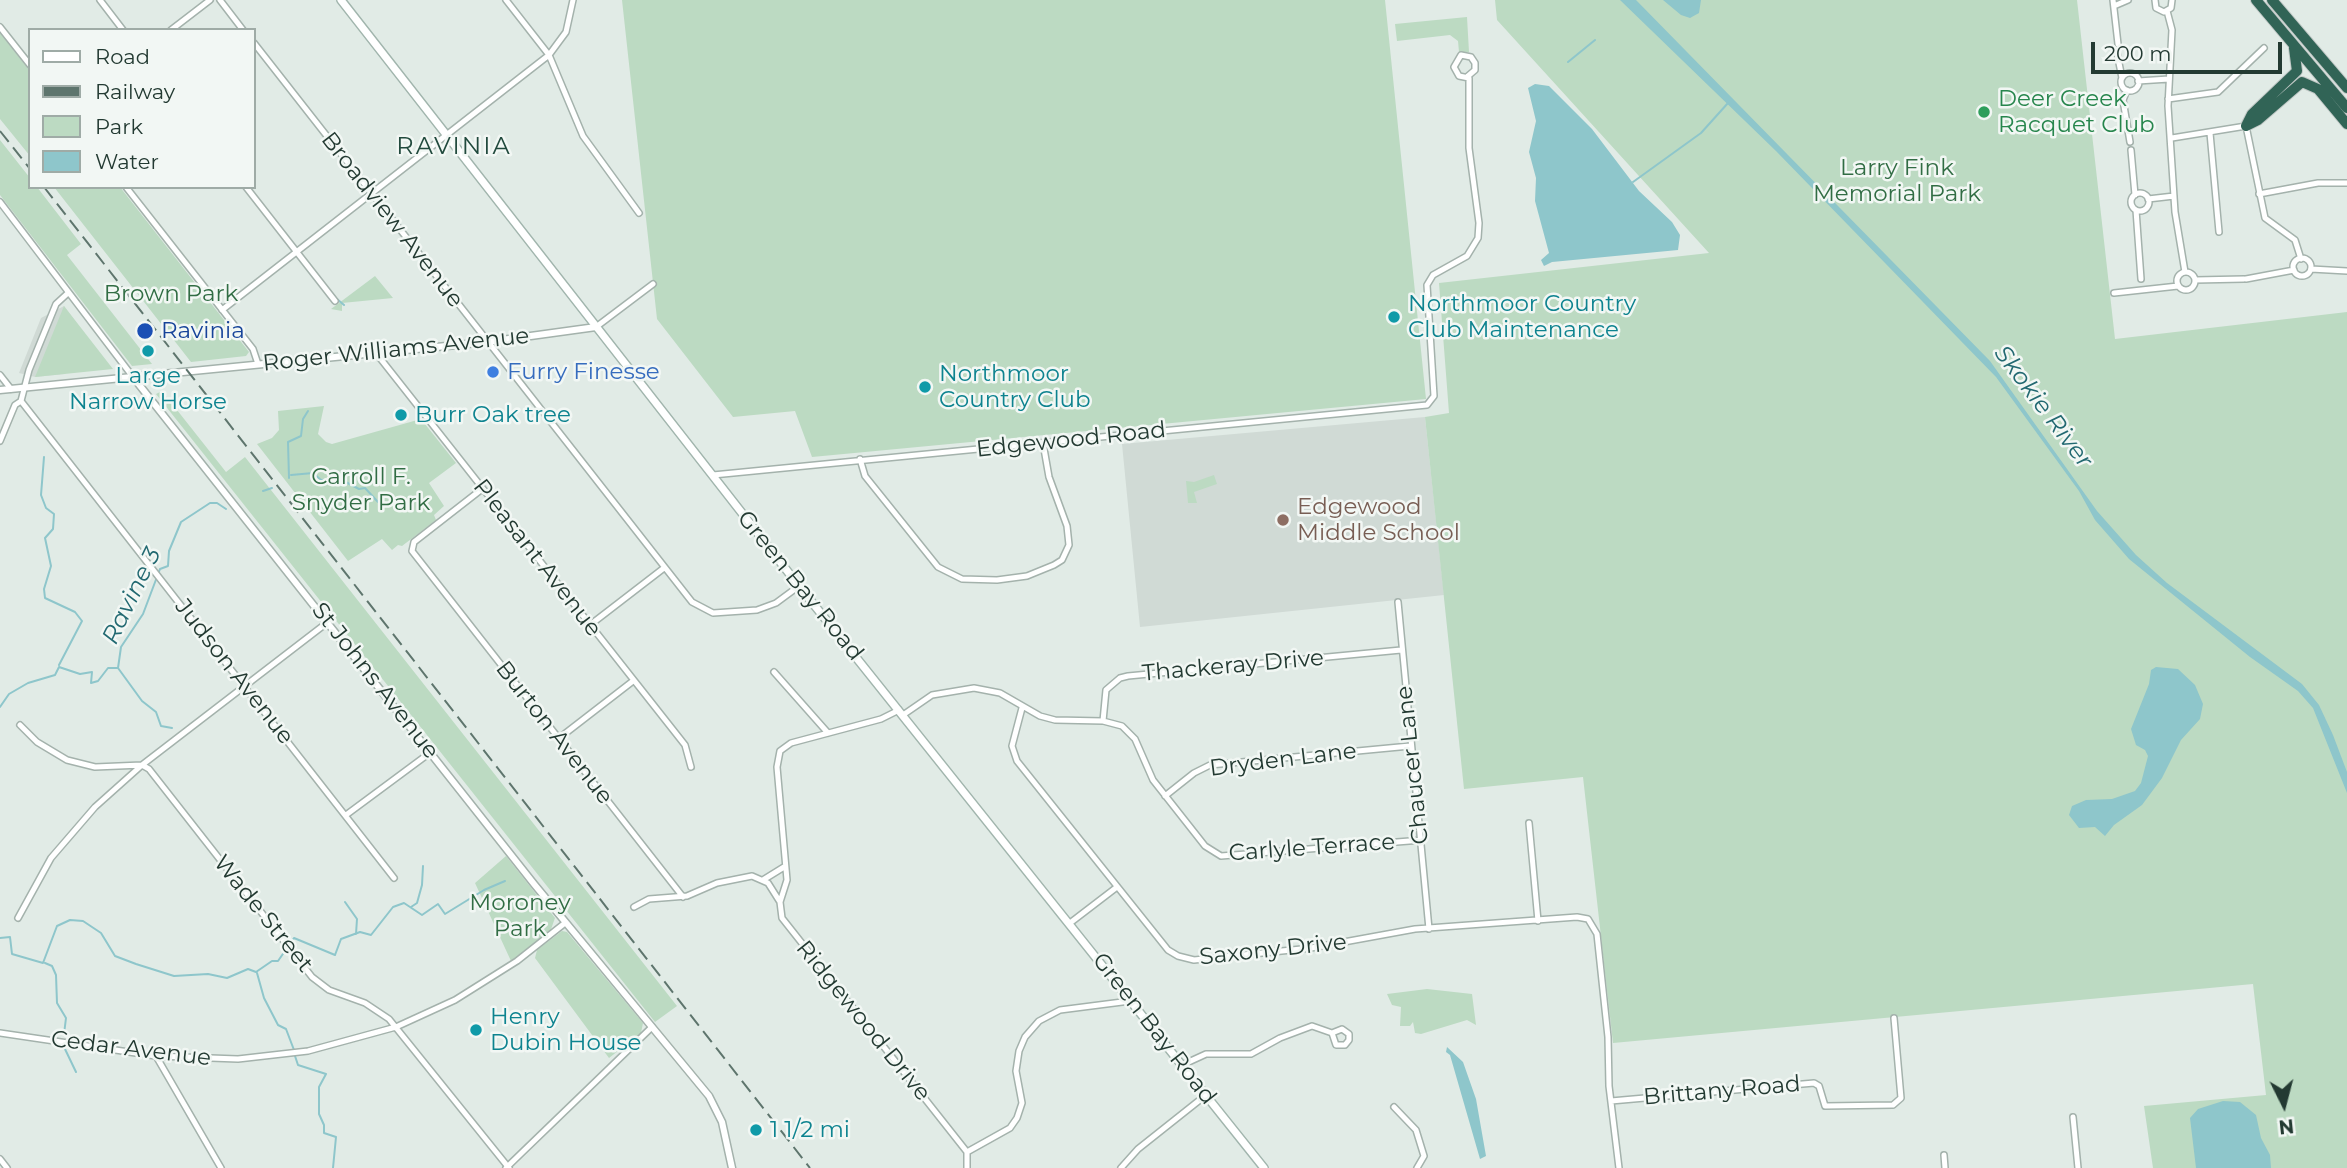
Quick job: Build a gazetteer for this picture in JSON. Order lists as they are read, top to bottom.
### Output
{
  "streets": {
    "main road": ["Green Bay Road"],
    "street": [
      "Broadview Avenue",
      "Roger Williams Avenue",
      "Edgewood Road",
      "Pleasant Avenue",
      "Thackeray Drive",
      "Judson Avenue",
      "St Johns Avenue",
      "Burton Avenue",
      "Dryden Lane",
      "Chaucer Lane",
      "Carlyle Terrace",
      "Wade Street",
      "Saxony Drive",
      "Ridgewood Drive",
      "Cedar Avenue",
      "Brittany Road"
    ]
  },
  "crossings": [
    ["Broadview Avenue", "Roger Williams Avenue"],
    ["Broadview Avenue", "Green Bay Road"],
    ["Roger Williams Avenue", "Pleasant Avenue"],
    ["Roger Williams Avenue", "Green Bay Road"],
    ["Roger Williams Avenue", "St Johns Avenue"],
    ["Edgewood Road", "Green Bay Road"],
    ["Pleasant Avenue", "Burton Avenue"],
    ["Green Bay Road", "Ridgewood Drive"],
    ["Thackeray Drive", "Chaucer Lane"],
    ["Thackeray Drive", "Carlyle Terrace"],
    ["St Johns Avenue", "Cedar Avenue"],
    ["Dryden Lane", "Chaucer Lane"],
    ["Dryden Lane", "Carlyle Terrace"],
    ["Chaucer Lane", "Carlyle Terrace"],
    ["Chaucer Lane", "Saxony Drive"],
    ["Wade Street", "Cedar Avenue"],
    ["Saxony Drive", "Brittany Road"]
  ],
  "districts": ["RAVINIA"],
  "water": ["Skokie River", "Ravine 3"],
  "parks": [
    "Larry Fink Memorial Park",
    "Brown Park",
    "Carroll F. Snyder Park",
    "Moroney Park"
  ],
  "places": [
    "Deer Creek Racquet Club",
    "Northmoor Country Club Maintenance",
    "Ravinia",
    "Large Narrow Horse",
    "Furry Finesse",
    "Northmoor Country Club",
    "Burr Oak tree",
    "Edgewood Middle School",
    "Henry Dubin House",
    "1 1/2 mi"
  ],
  "legend": [
    "Road",
    "Railway",
    "Park",
    "Water"
  ],
  "scale_bar": "200 m",
  "north": "bottom"
}
